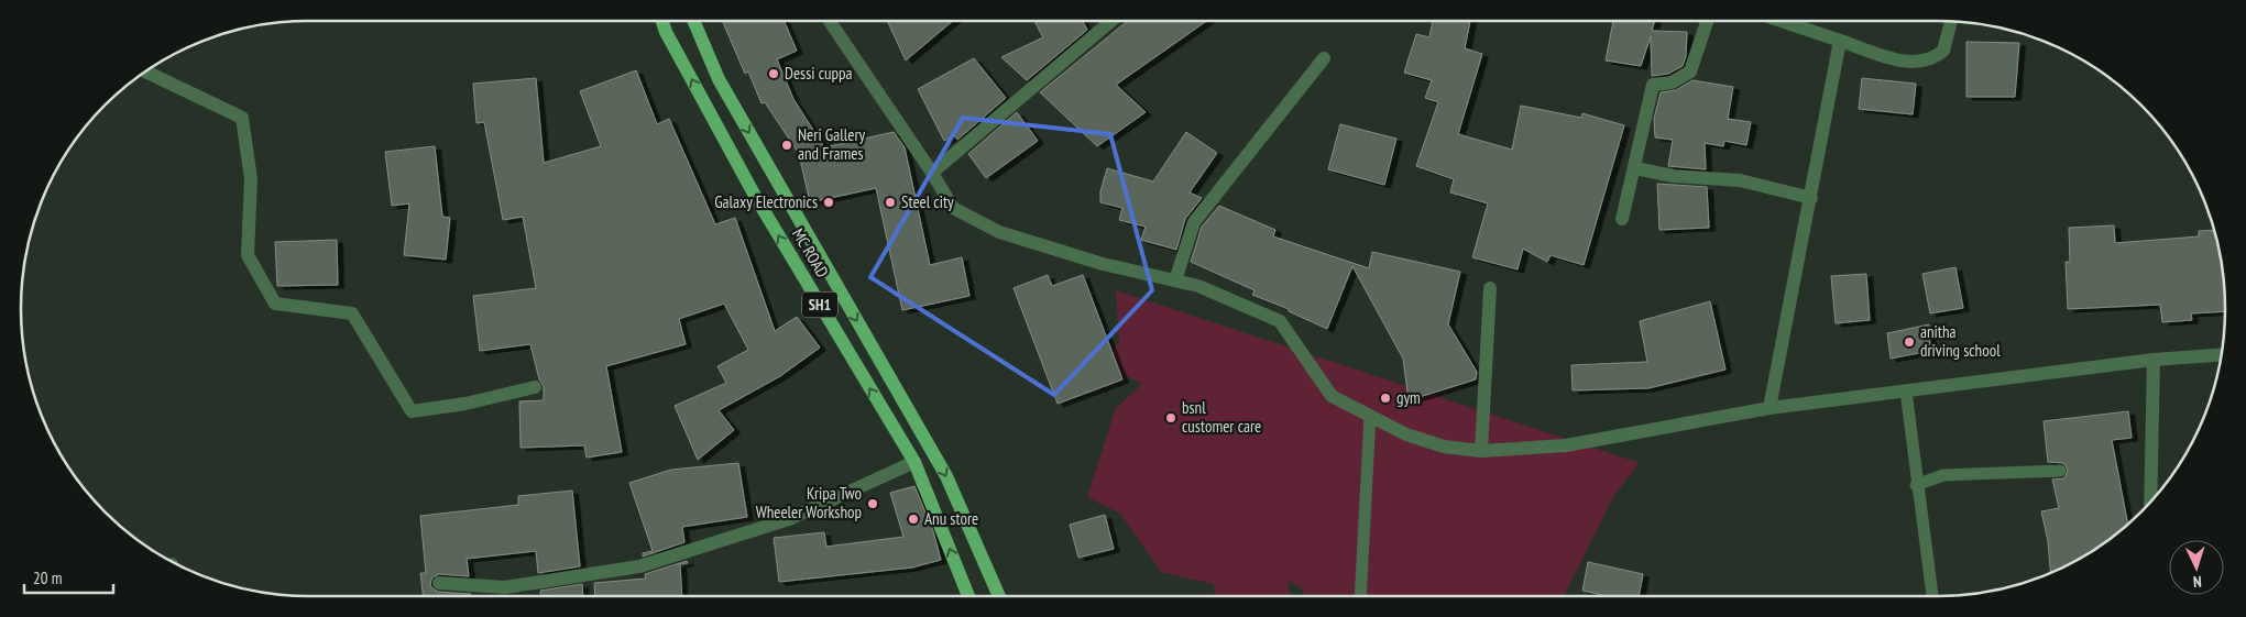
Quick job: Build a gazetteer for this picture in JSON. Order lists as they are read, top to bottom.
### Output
{
  "streets": {
    "main road": ["MC ROAD", "SH1"]
  },
  "places": [
    "Dessi cuppa",
    "Neri Gallery and Frames",
    "Galaxy Electronics",
    "Steel city",
    "anitha driving school",
    "gym",
    "bsnl customer care",
    "Kripa Two Wheeler Workshop",
    "Anu store"
  ],
  "scale_bar": "20 m",
  "north": "bottom"
}
